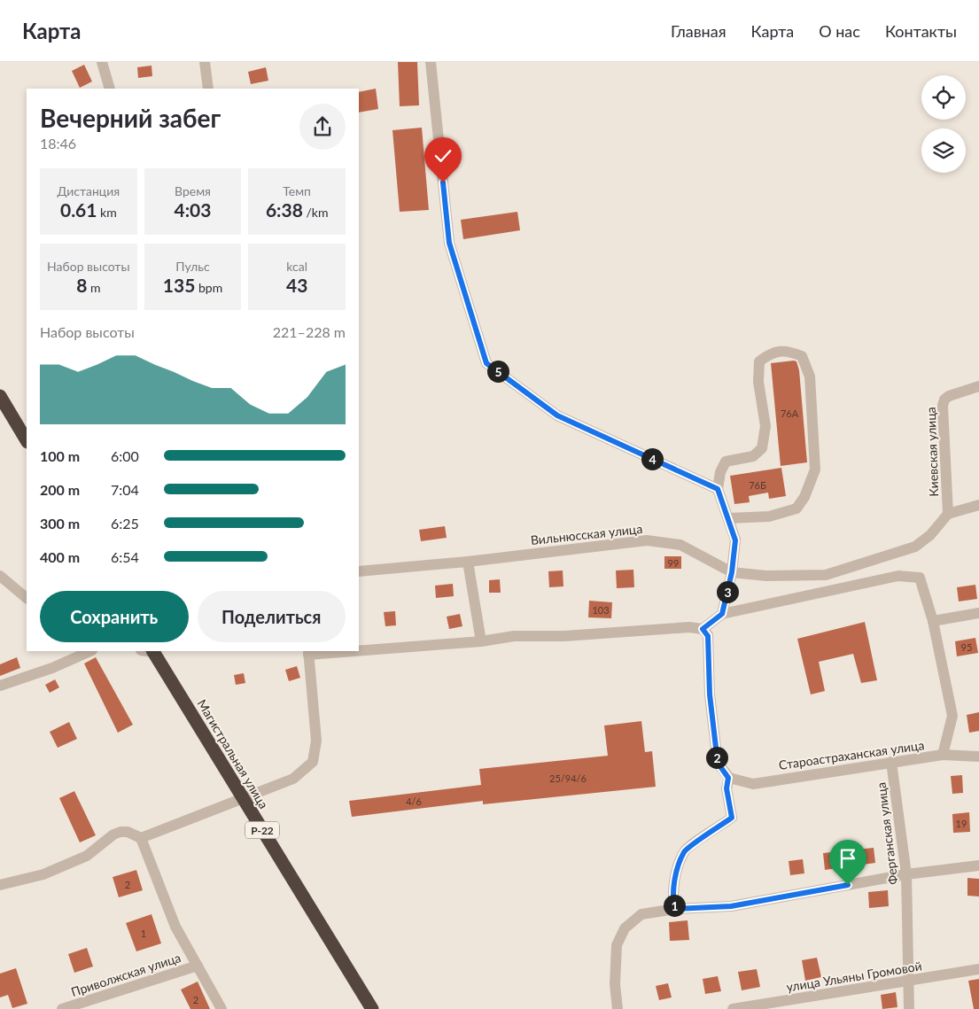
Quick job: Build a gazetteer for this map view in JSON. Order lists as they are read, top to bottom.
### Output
{
  "streets": {
    "highway": ["Магистральная улица", "Р-22"],
    "street": [
      "Киевская улица",
      "Вильнюсская улица",
      "Староастраханская улица",
      "Ферганская улица",
      "Приволжская улица",
      "улица Ульяны Громовой"
    ]
  },
  "crossings": [
    ["Киевская улица", "Вильнюсская улица"],
    ["Староастраханская улица", "Ферганская улица"],
    ["Ферганская улица", "улица Ульяны Громовой"]
  ],
  "house_numbers": [
    "76А",
    "76Б",
    "99",
    "103",
    "95",
    "25/94/6",
    "4/6",
    "19",
    "2",
    "1",
    "2"
  ],
  "page": {
    "header": "Карта",
    "nav": [
      "Главная",
      "Карта",
      "О нас",
      "Контакты"
    ],
    "heading": ["Вечерний забег", "18:46"],
    "stats": [
      ["Дистанция", "0.61 km"],
      ["Время", "4:03"],
      ["Темп", "6:38 /km"],
      ["Набор высоты", "8 m"],
      ["Пульс", "135 bpm"],
      ["kcal", "43"]
    ],
    "chart": ["Набор высоты", "221–228 m"],
    "pins": [
      "5",
      "4",
      "3",
      "2",
      "1"
    ],
    "list": [
      {
        "name": "100 m",
        "note": "6:00"
      },
      {
        "name": "200 m",
        "note": "7:04"
      },
      {
        "name": "300 m",
        "note": "6:25"
      },
      {
        "name": "400 m",
        "note": "6:54"
      }
    ],
    "buttons": ["Сохранить", "Поделиться"]
  }
}
